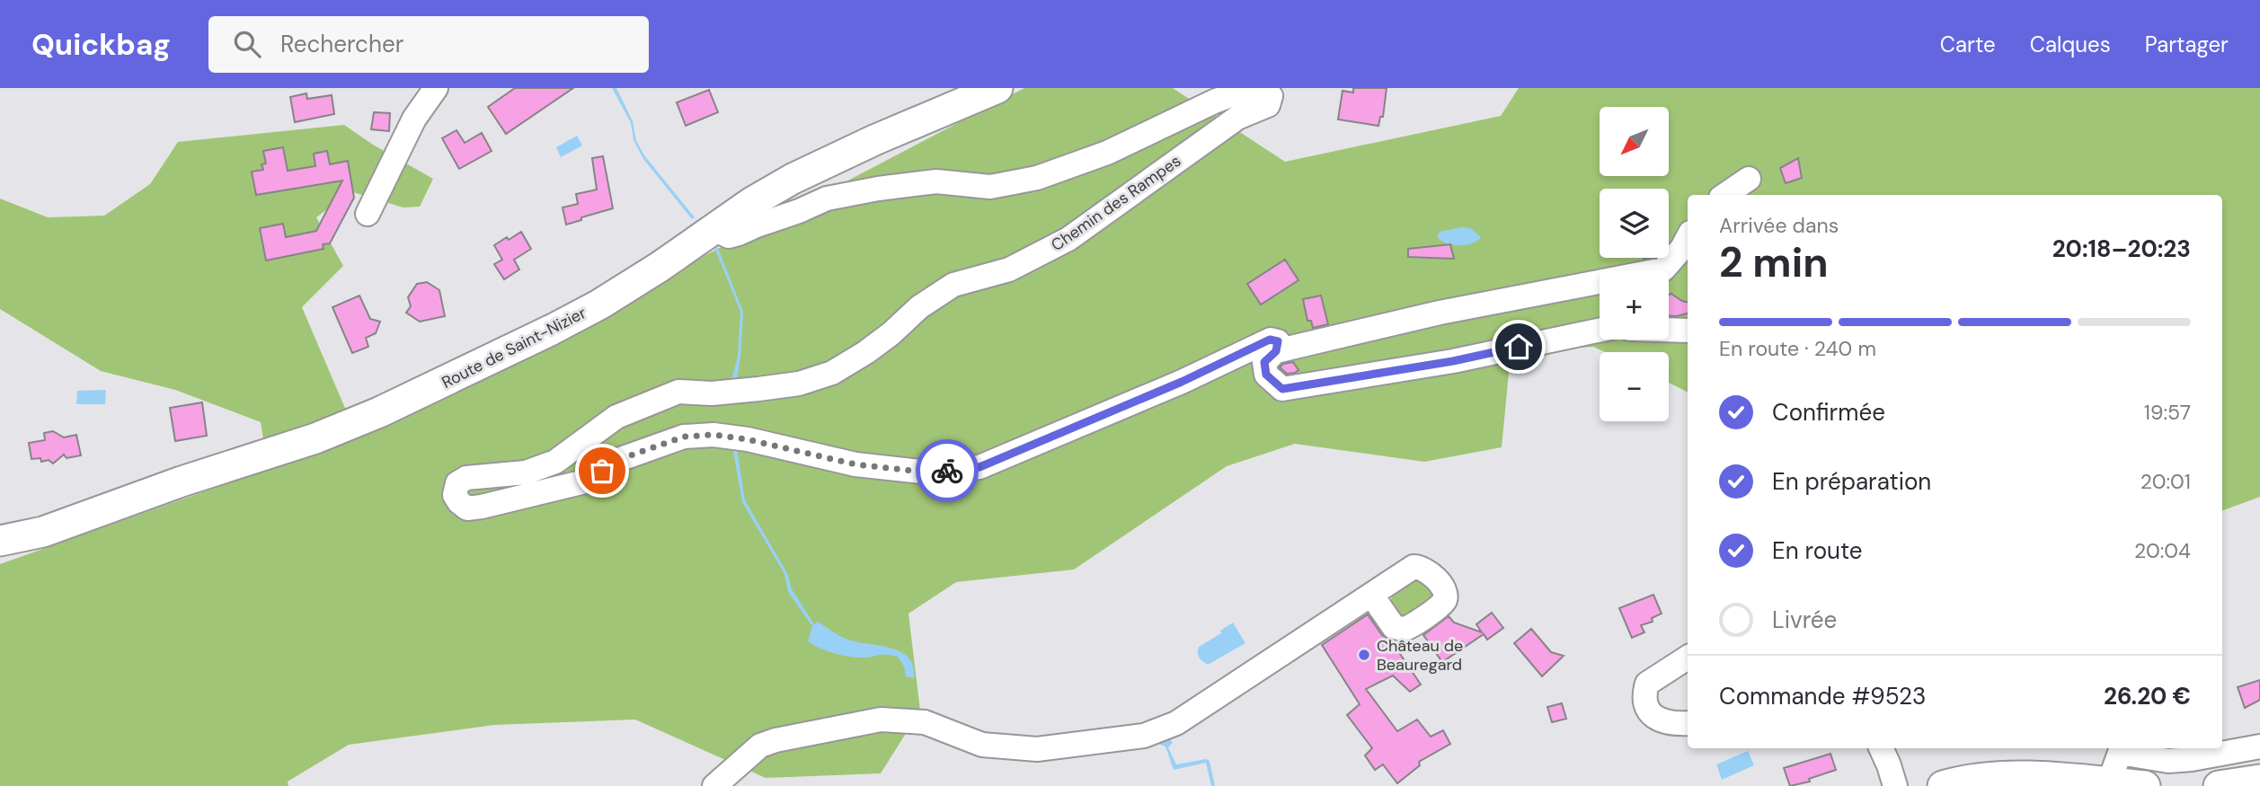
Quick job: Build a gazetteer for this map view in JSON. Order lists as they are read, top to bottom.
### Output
{
  "streets": {
    "main road": ["Route de Saint-Nizier"],
    "street": ["Chemin des Rampes"]
  },
  "crossings": [
    ["Chemin des Rampes", "Route de Saint-Nizier"]
  ],
  "places": ["Château de Beauregard"],
  "north": "bottom left",
  "page": {
    "header": "Quickbag",
    "search": "Rechercher",
    "nav": ["Carte", "Calques", "Partager"],
    "map_buttons": ["+", "−"],
    "heading": ["2 min", "Arrivée dans", "20:18–20:23"],
    "panel": ["Commande #9523", "26.20 €"],
    "bar": "En route · 240 m",
    "list": [
      ["Confirmée", "19:57"],
      ["En préparation", "20:01"],
      ["En route", "20:04"],
      "Livrée"
    ]
  }
}
